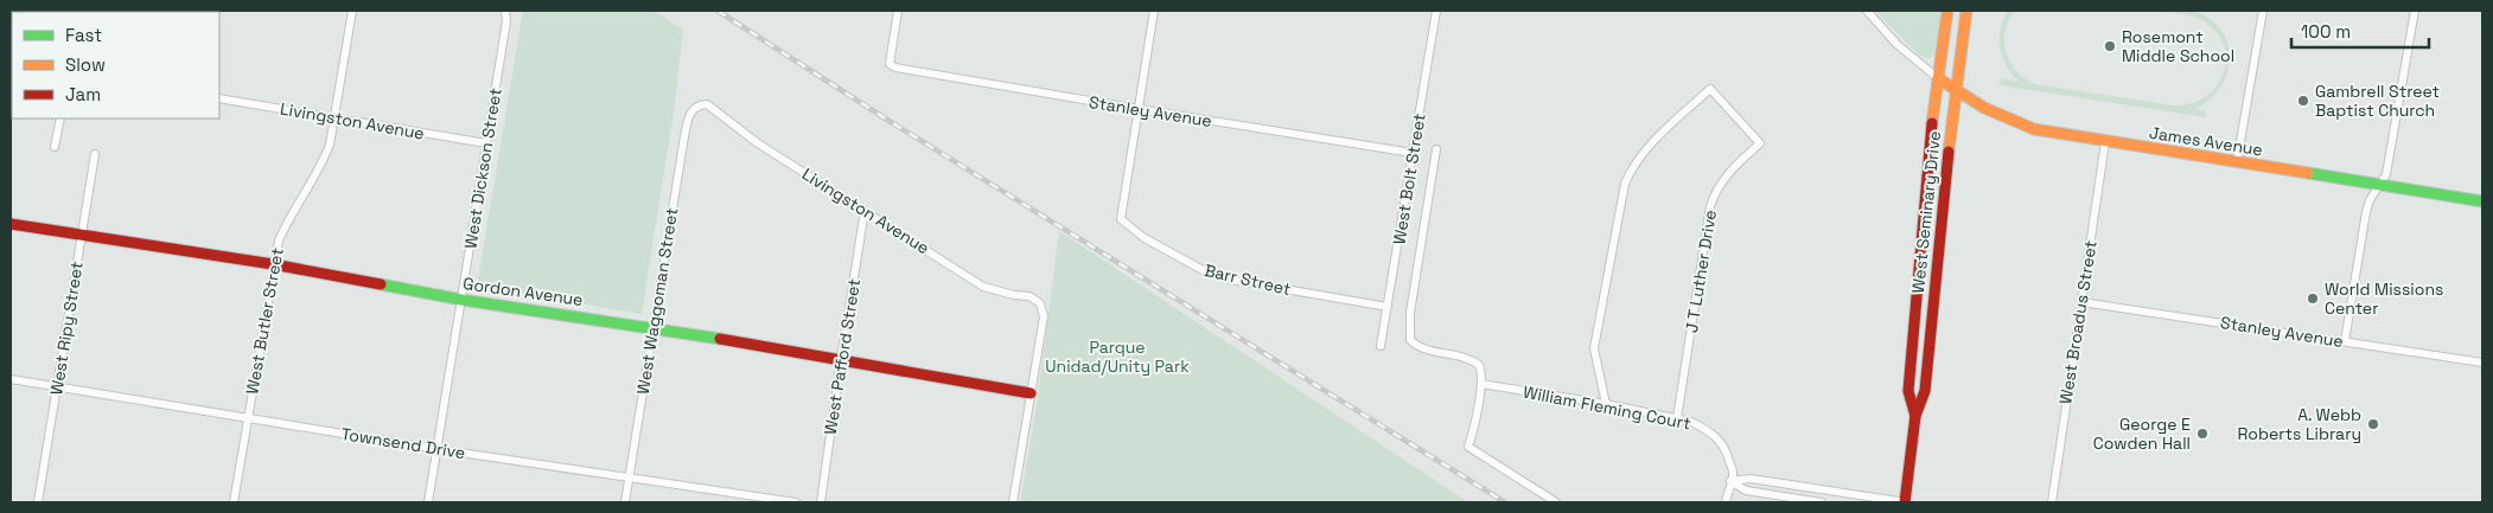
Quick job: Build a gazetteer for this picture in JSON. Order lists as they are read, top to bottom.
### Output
{
  "streets": {
    "main road": ["James Avenue", "West Seminary Drive", "Gordon Avenue"],
    "street": [
      "Stanley Avenue",
      "Livingston Avenue",
      "West Dickson Street",
      "West Bolt Street",
      "J T Luther Drive",
      "Barr Street",
      "West Waggoman Street",
      "West Butler Street",
      "West Broadus Street",
      "West Ripy Street",
      "West Pafford Street",
      "William Fleming Court",
      "Townsend Drive"
    ]
  },
  "crossings": [
    ["Stanley Avenue", "West Bolt Street"],
    ["Stanley Avenue", "Barr Street"],
    ["Stanley Avenue", "West Broadus Street"],
    ["Livingston Avenue", "West Dickson Street"],
    ["Livingston Avenue", "Gordon Avenue"],
    ["Livingston Avenue", "West Waggoman Street"],
    ["Livingston Avenue", "West Butler Street"],
    ["Livingston Avenue", "West Pafford Street"],
    ["James Avenue", "West Seminary Drive"],
    ["James Avenue", "West Broadus Street"],
    ["West Dickson Street", "Gordon Avenue"],
    ["West Dickson Street", "Townsend Drive"],
    ["West Bolt Street", "Barr Street"],
    ["J T Luther Drive", "William Fleming Court"],
    ["Gordon Avenue", "West Waggoman Street"],
    ["Gordon Avenue", "West Butler Street"],
    ["Gordon Avenue", "West Ripy Street"],
    ["Gordon Avenue", "West Pafford Street"],
    ["West Waggoman Street", "Townsend Drive"],
    ["West Butler Street", "Townsend Drive"],
    ["West Ripy Street", "Townsend Drive"]
  ],
  "parks": ["Parque Unidad/Unity Park"],
  "places": [
    "Rosemont Middle School",
    "Gambrell Street Baptist Church",
    "World Missions Center",
    "A. Webb Roberts Library",
    "George E Cowden Hall"
  ],
  "legend": ["Fast", "Slow", "Jam"],
  "scale_bar": "100 m"
}
